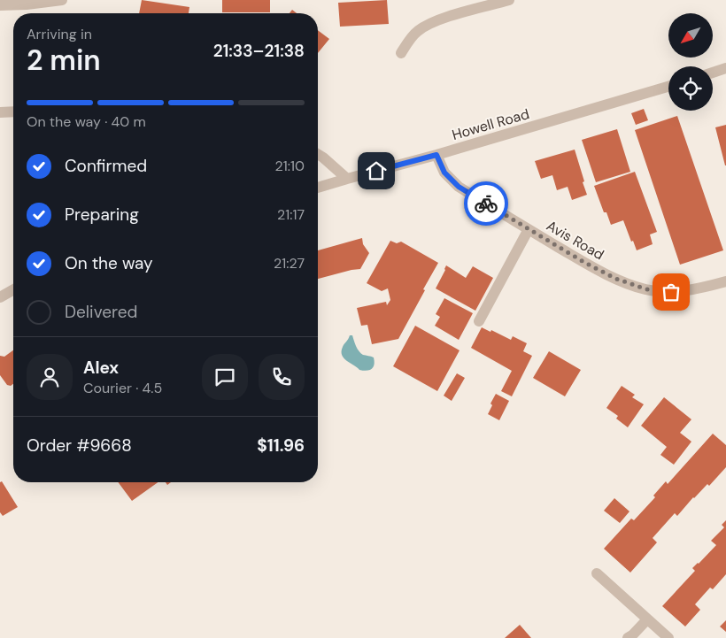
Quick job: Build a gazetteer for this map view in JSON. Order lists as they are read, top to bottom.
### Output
{
  "streets": {
    "street": ["Howell Road", "Avis Road"]
  },
  "crossings": [
    ["Howell Road", "Avis Road"]
  ],
  "north": "bottom left",
  "page": {
    "heading": ["2 min", "Arriving in", "21:33–21:38"],
    "panel": [
      "Alex",
      "Courier · 4.5",
      "Order #9668",
      "$11.96"
    ],
    "bar": "On the way · 40 m",
    "list": [
      ["Confirmed", "21:10"],
      ["Preparing", "21:17"],
      ["On the way", "21:27"],
      "Delivered"
    ]
  }
}
